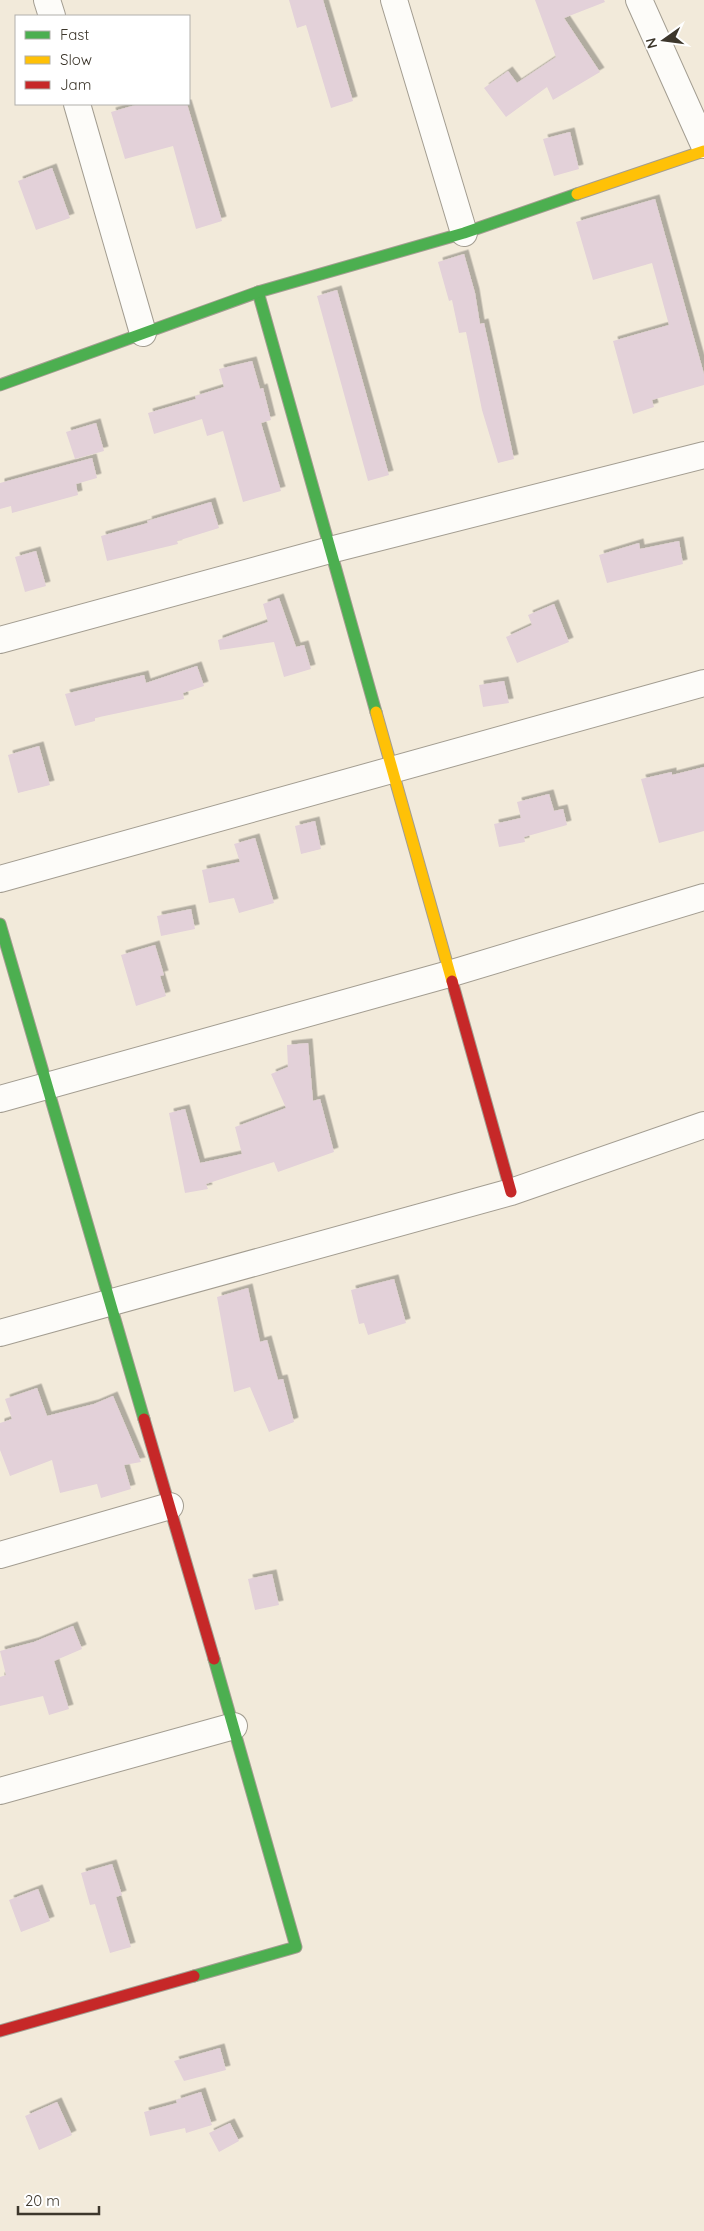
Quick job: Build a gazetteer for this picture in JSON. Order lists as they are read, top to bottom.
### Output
{
  "legend": ["Fast", "Slow", "Jam"],
  "scale_bar": "20 m",
  "north": "left"
}
